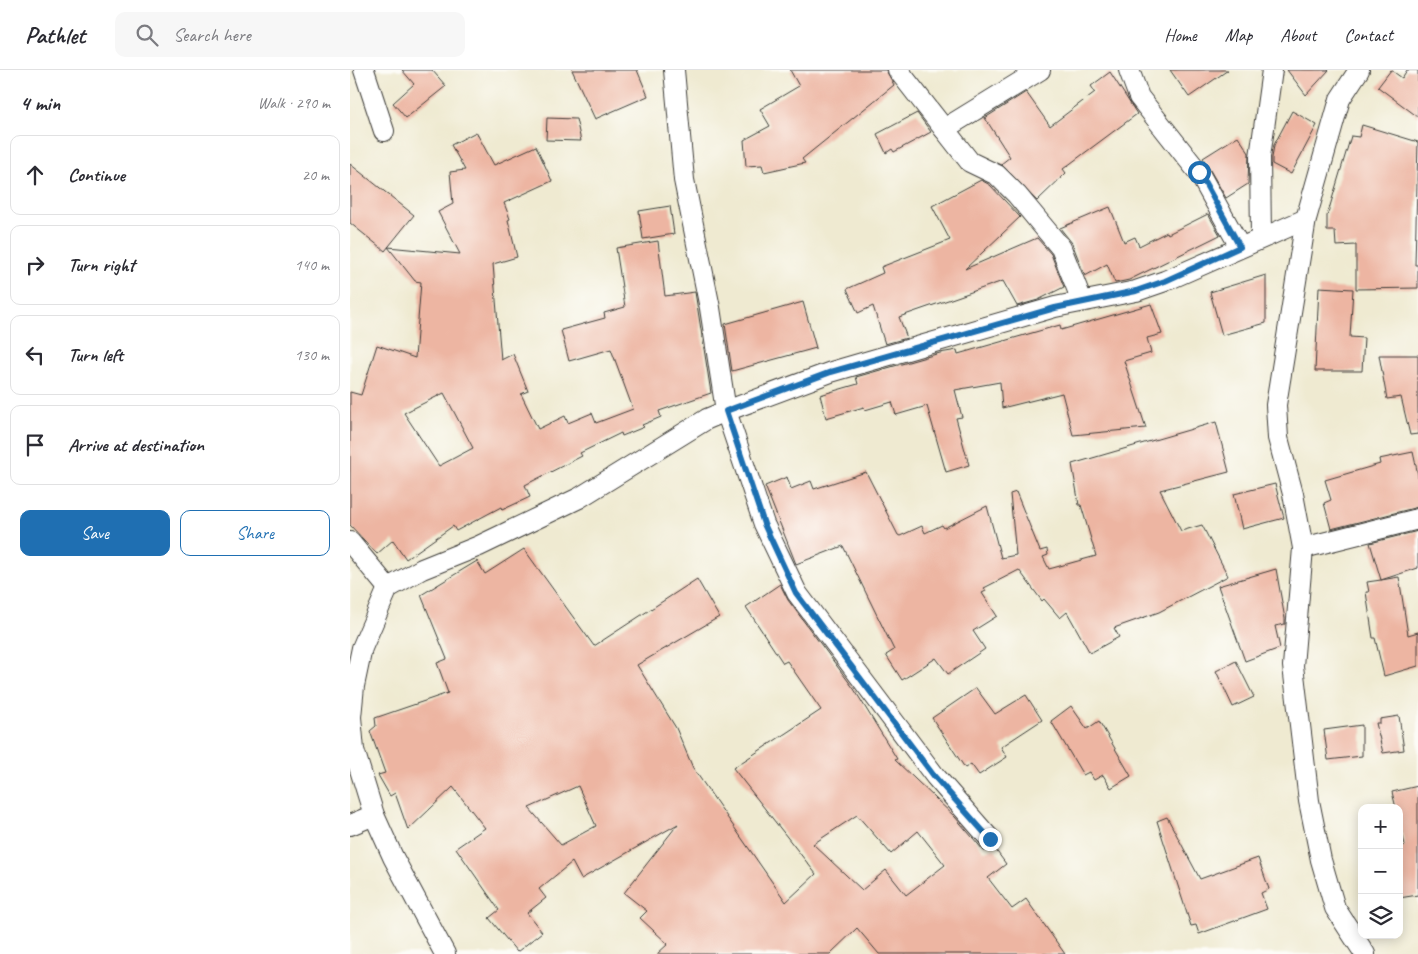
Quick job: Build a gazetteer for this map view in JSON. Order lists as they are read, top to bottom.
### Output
{
  "page": {
    "header": "Pathlet",
    "search": "Search here",
    "nav": [
      "Home",
      "Map",
      "About",
      "Contact"
    ],
    "heading": ["4 min", "Walk · 290 m"],
    "list": [
      ["Continue", "20 m"],
      ["Turn right", "140 m"],
      ["Turn left", "130 m"],
      "Arrive at destination"
    ],
    "buttons": ["Save", "Share"],
    "map_buttons": ["+", "−"]
  }
}
